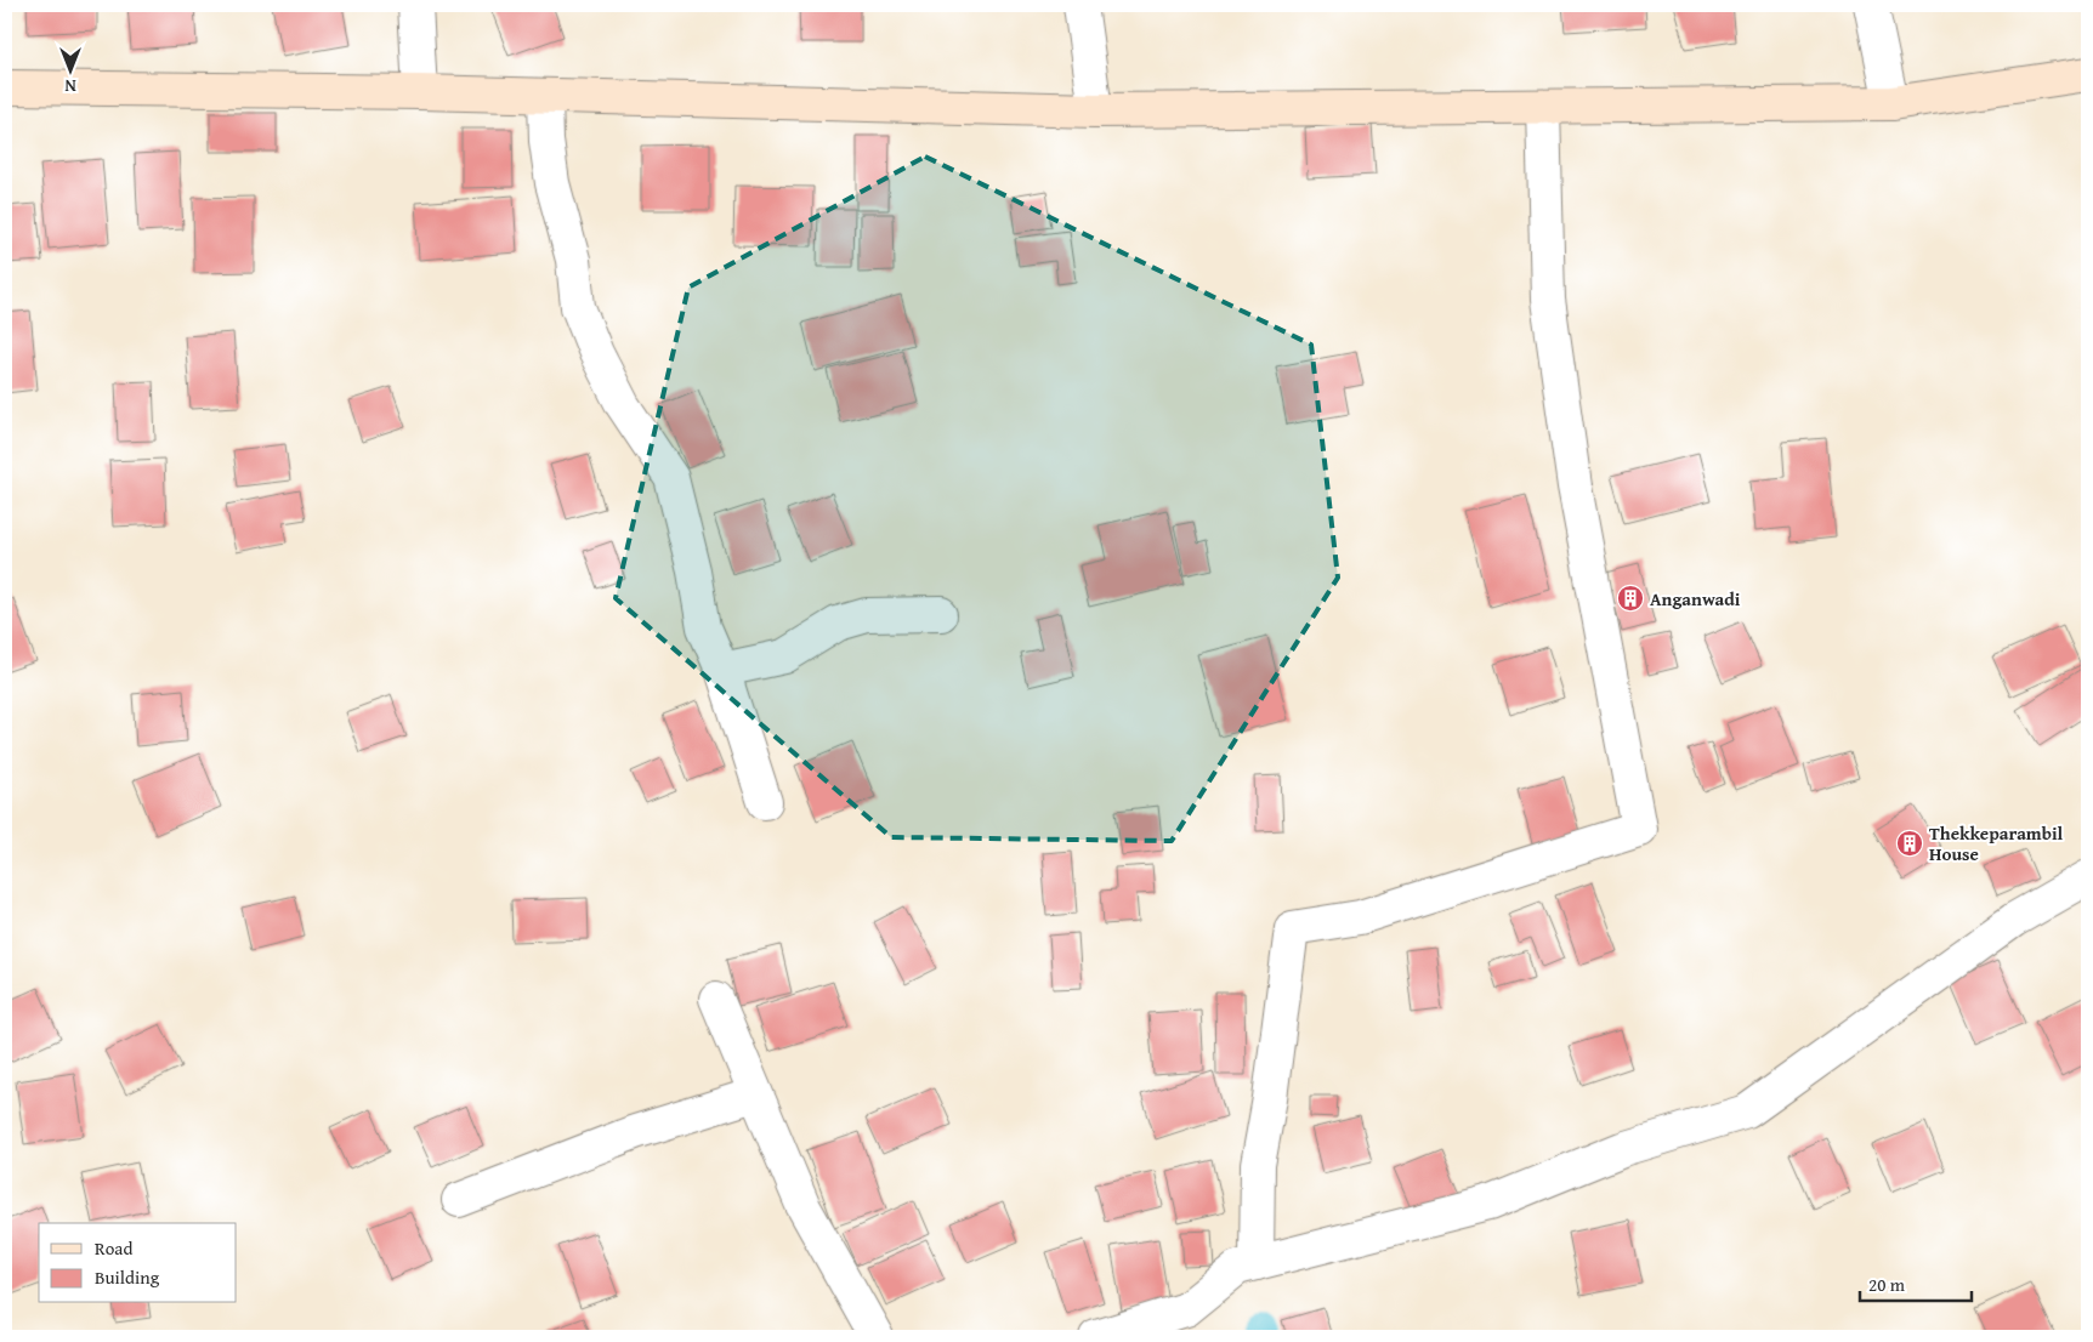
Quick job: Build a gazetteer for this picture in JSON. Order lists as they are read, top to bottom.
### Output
{
  "places": {
    "building": ["Anganwadi", "Thekkeparambil House"]
  },
  "legend": ["Road", "Building"],
  "scale_bar": "20 m",
  "north": "bottom"
}
